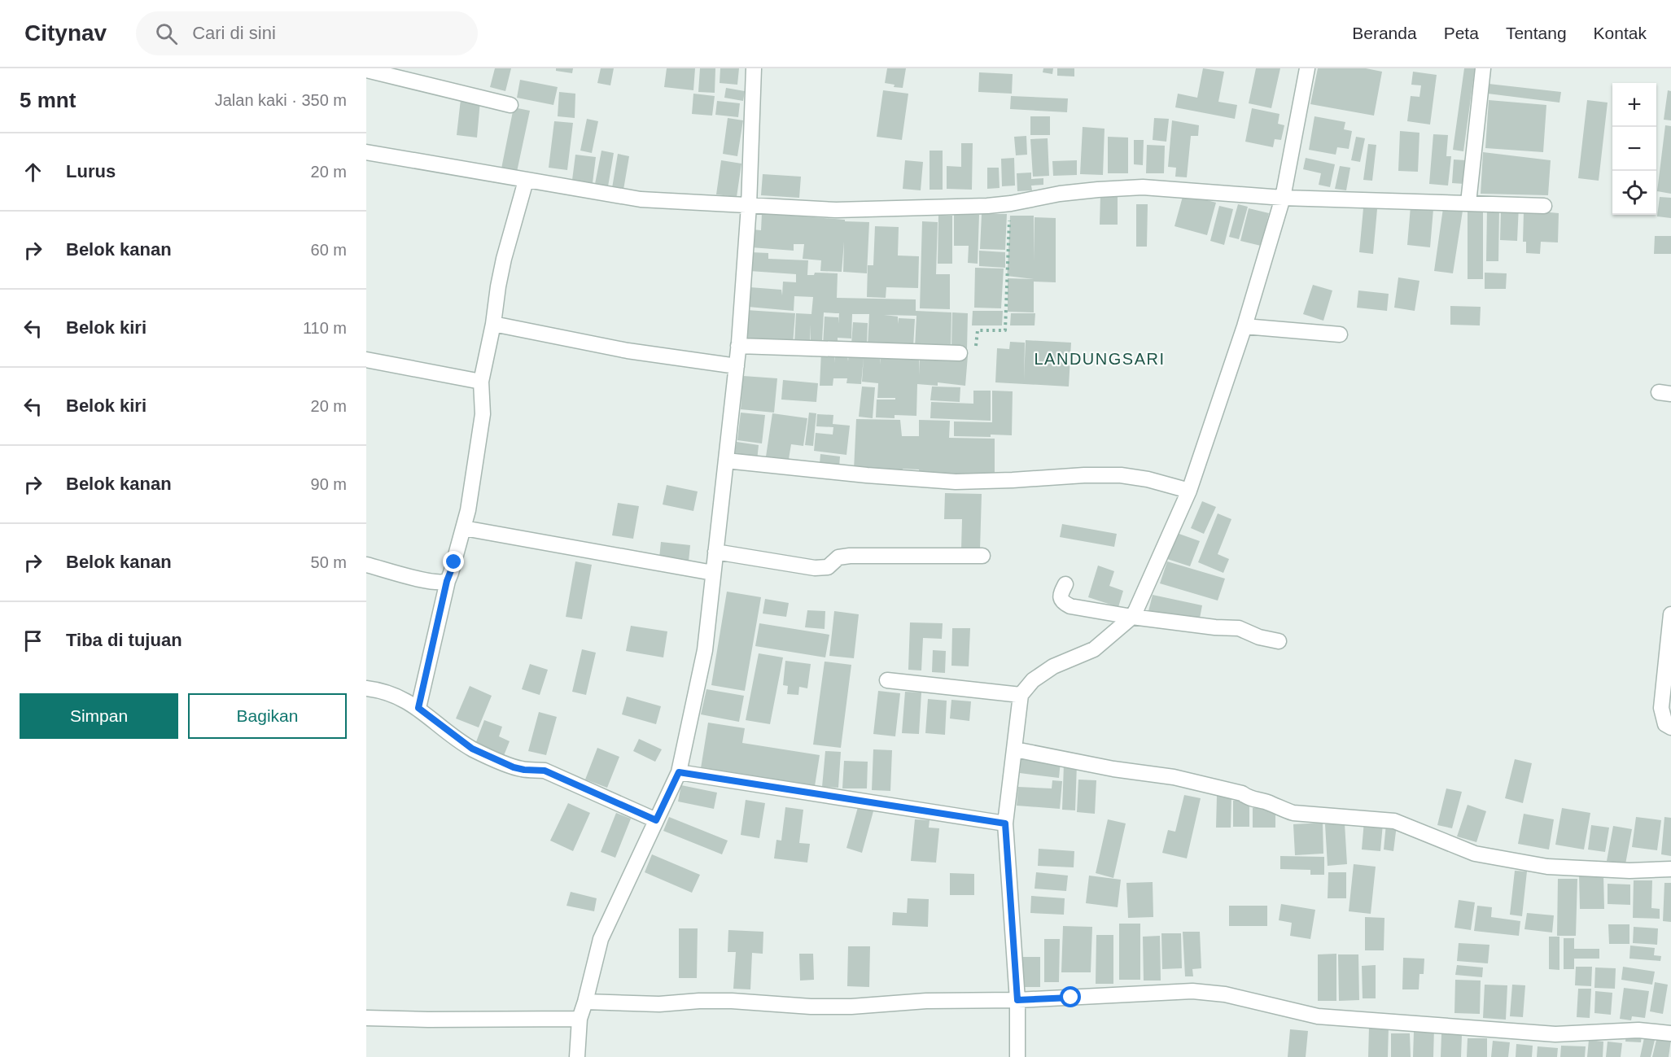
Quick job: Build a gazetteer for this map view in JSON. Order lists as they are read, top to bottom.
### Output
{
  "districts": ["LANDUNGSARI"],
  "page": {
    "header": "Citynav",
    "search": "Cari di sini",
    "nav": [
      "Beranda",
      "Peta",
      "Tentang",
      "Kontak"
    ],
    "heading": ["5 mnt", "Jalan kaki · 350 m"],
    "map_buttons": ["+", "−"],
    "list": [
      ["Lurus", "20 m"],
      ["Belok kanan", "60 m"],
      ["Belok kiri", "110 m"],
      ["Belok kiri", "20 m"],
      ["Belok kanan", "90 m"],
      ["Belok kanan", "50 m"],
      "Tiba di tujuan"
    ],
    "buttons": ["Simpan", "Bagikan"]
  }
}
